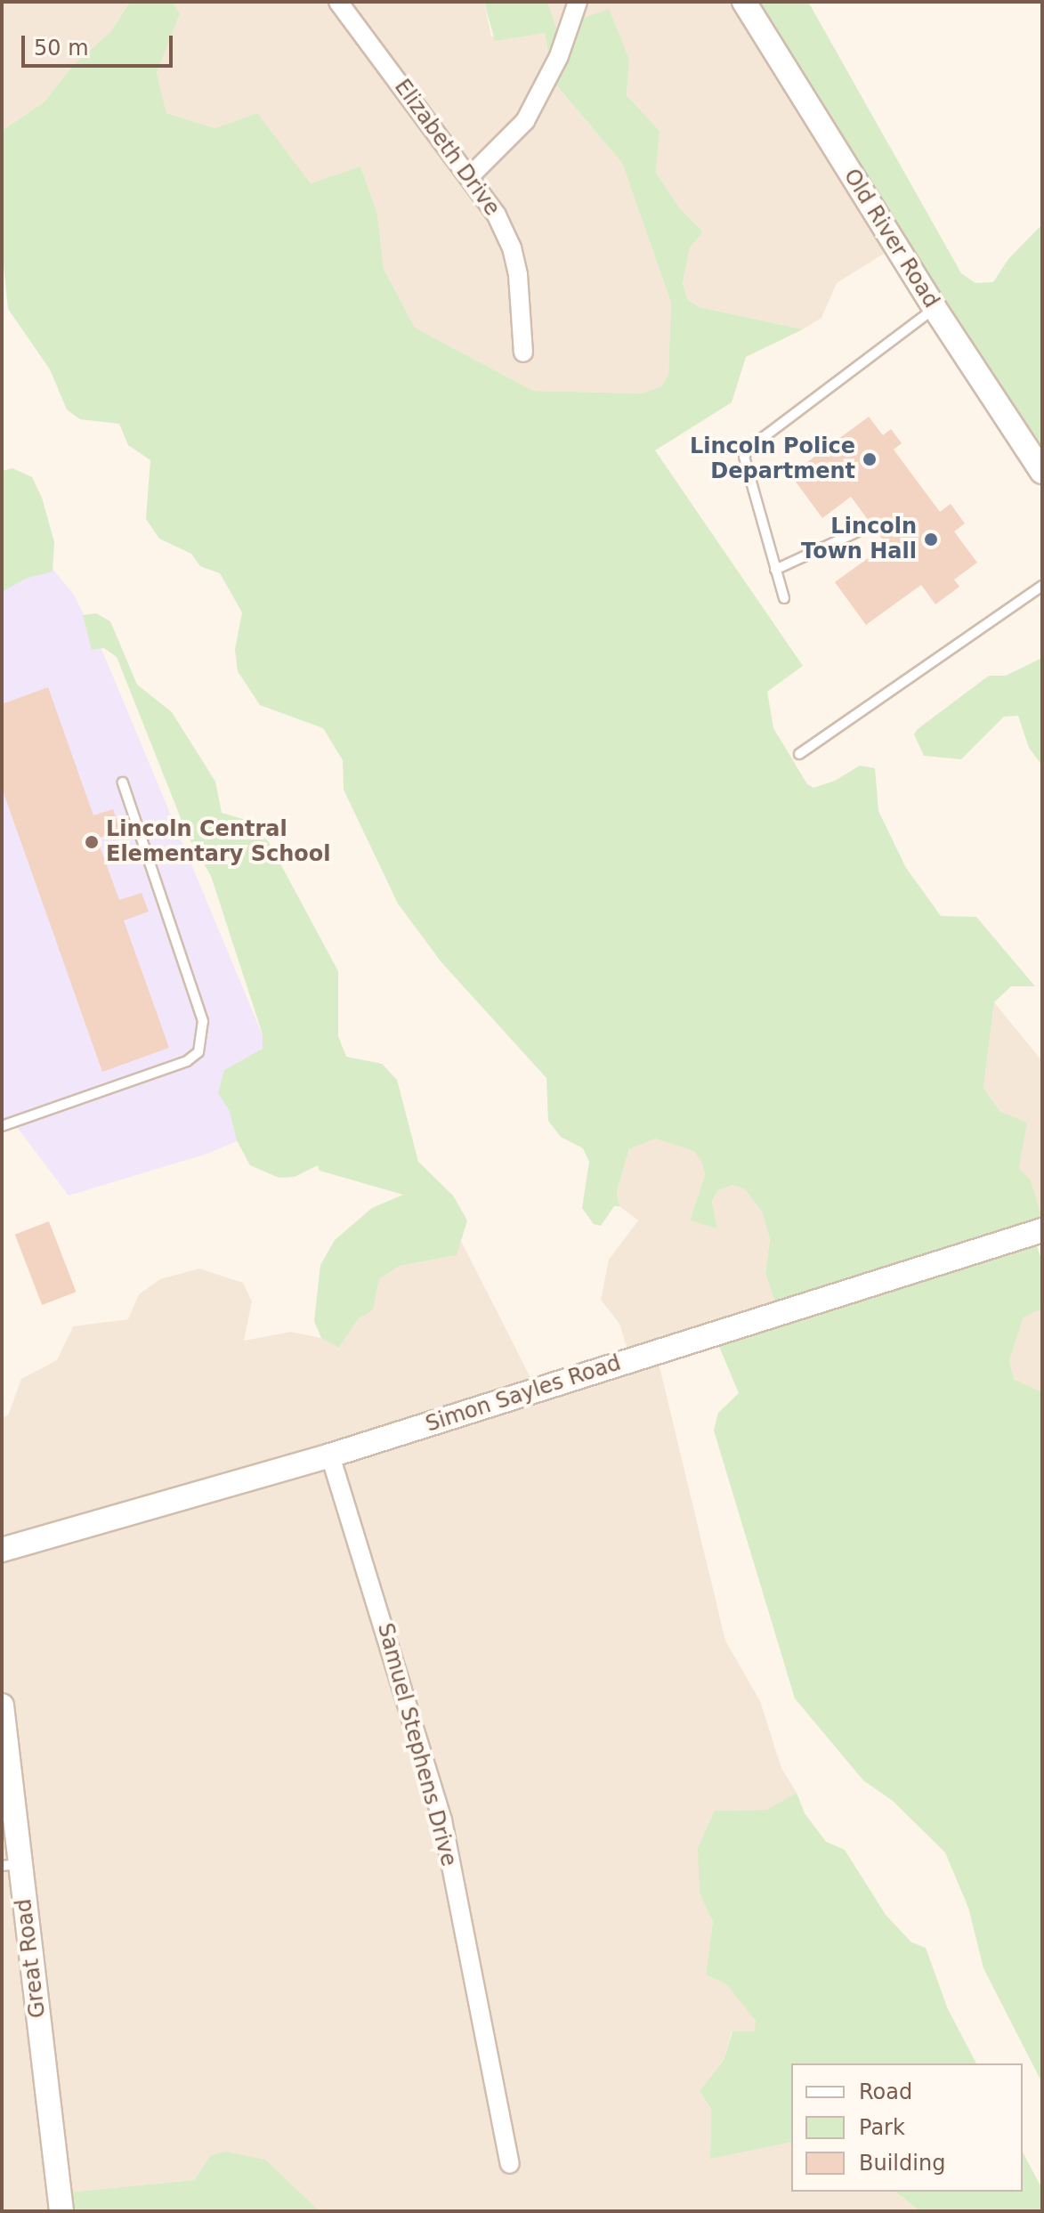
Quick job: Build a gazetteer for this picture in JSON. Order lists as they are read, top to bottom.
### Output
{
  "streets": {
    "street": [
      "Elizabeth Drive",
      "Old River Road",
      "Simon Sayles Road",
      "Samuel Stephens Drive",
      "Great Road"
    ]
  },
  "crossings": [
    ["Simon Sayles Road", "Samuel Stephens Drive"]
  ],
  "places": ["Lincoln Police Department", "Lincoln Town Hall", "Lincoln Central Elementary School"],
  "legend": ["Road", "Park", "Building"],
  "scale_bar": "50 m"
}
